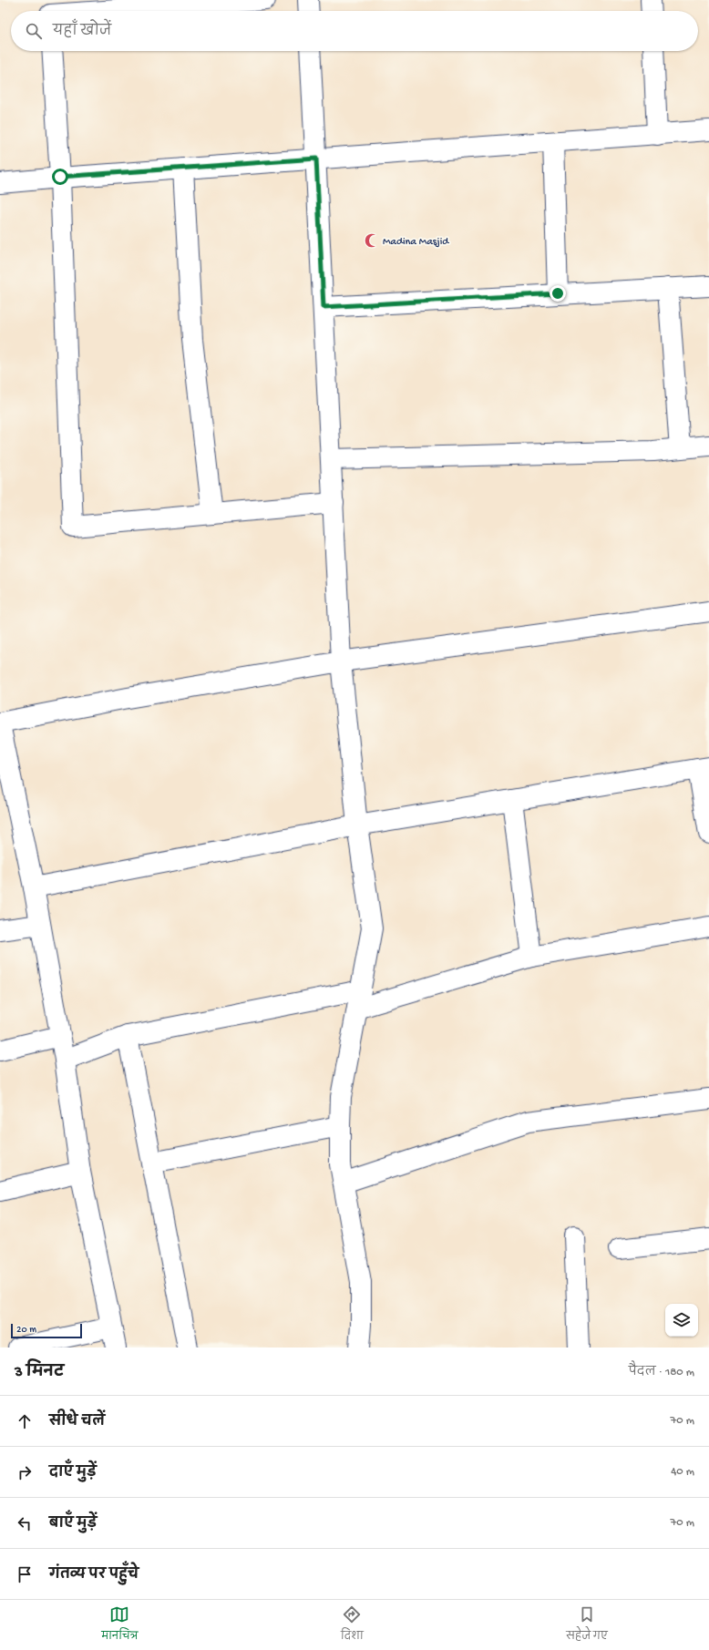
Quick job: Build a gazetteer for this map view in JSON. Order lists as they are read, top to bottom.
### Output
{
  "places": {
    "mosque": ["Madina Masjid"]
  },
  "scale_bar": "20 m",
  "page": {
    "search": "यहाँ खोजें",
    "scale": "20 m",
    "heading": ["3 मिनट", "पैदल · 180 m"],
    "list": [
      ["सीधे चलें", "70 m"],
      ["दाएँ मुड़ें", "40 m"],
      ["बाएँ मुड़ें", "70 m"],
      "गंतव्य पर पहुँचे"
    ],
    "nav": ["मानचित्र", "दिशा", "सहेजे गए"]
  }
}
